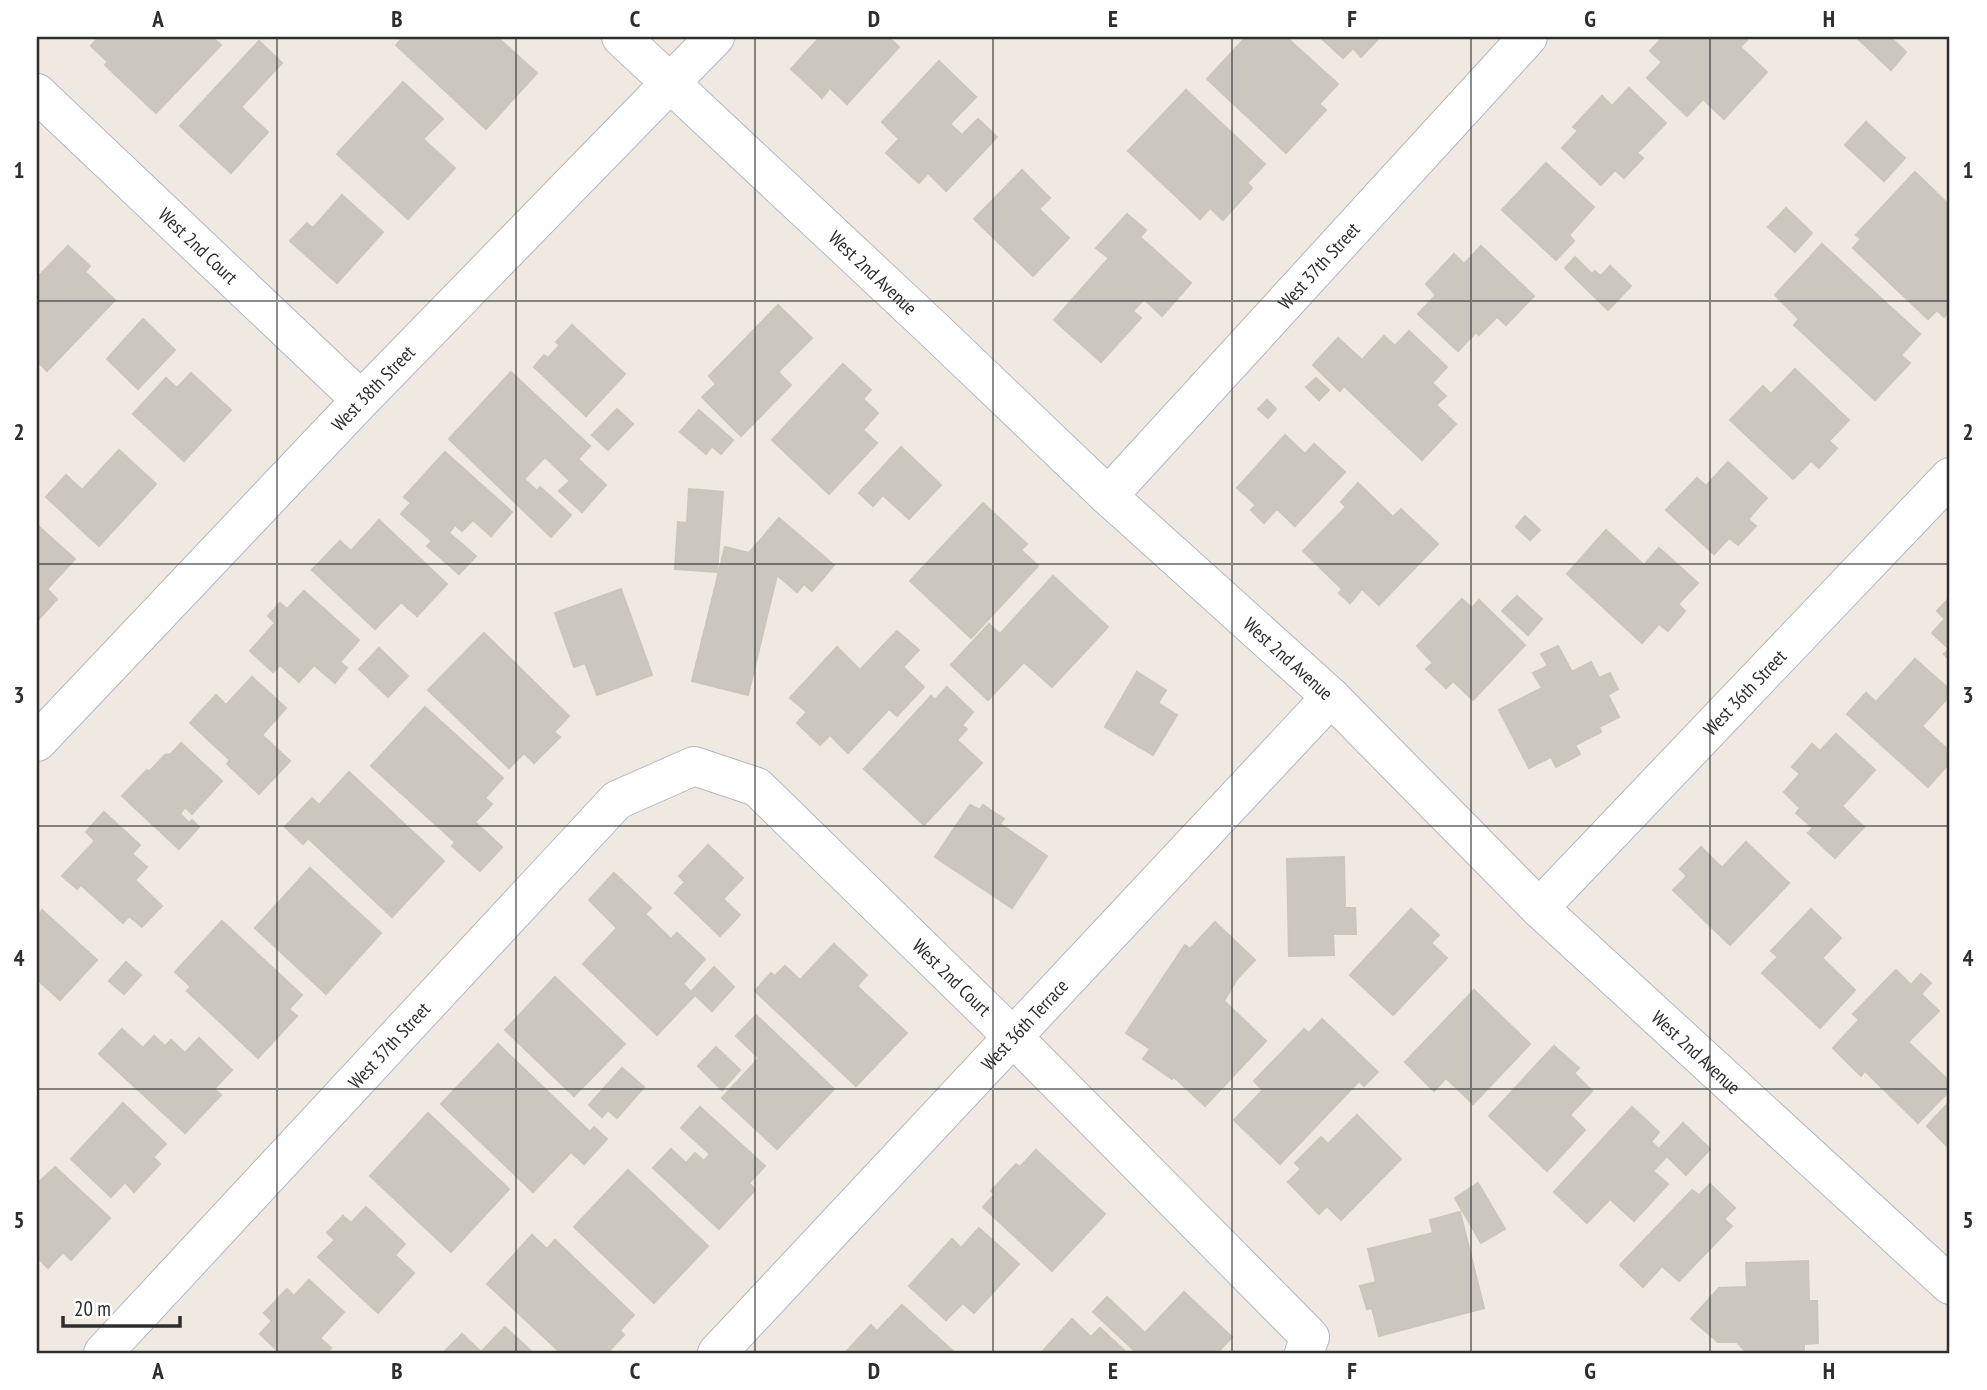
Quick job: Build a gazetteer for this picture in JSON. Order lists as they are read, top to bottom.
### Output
{
  "streets": {
    "street": [
      "West 2nd Court",
      "West 37th Street",
      "West 2nd Avenue",
      "West 38th Street",
      "West 36th Street",
      "West 36th Terrace"
    ]
  },
  "crossings": [
    ["West 2nd Court", "West 37th Street"],
    ["West 2nd Court", "West 38th Street"],
    ["West 2nd Court", "West 36th Terrace"],
    ["West 37th Street", "West 2nd Avenue"],
    ["West 2nd Avenue", "West 38th Street"],
    ["West 2nd Avenue", "West 36th Street"],
    ["West 2nd Avenue", "West 36th Terrace"]
  ],
  "scale_bar": "20 m",
  "grid": {
    "columns": [
      "A",
      "B",
      "C",
      "D",
      "E",
      "F",
      "G",
      "H"
    ],
    "rows": [
      "1",
      "2",
      "3",
      "4",
      "5"
    ]
  }
}
